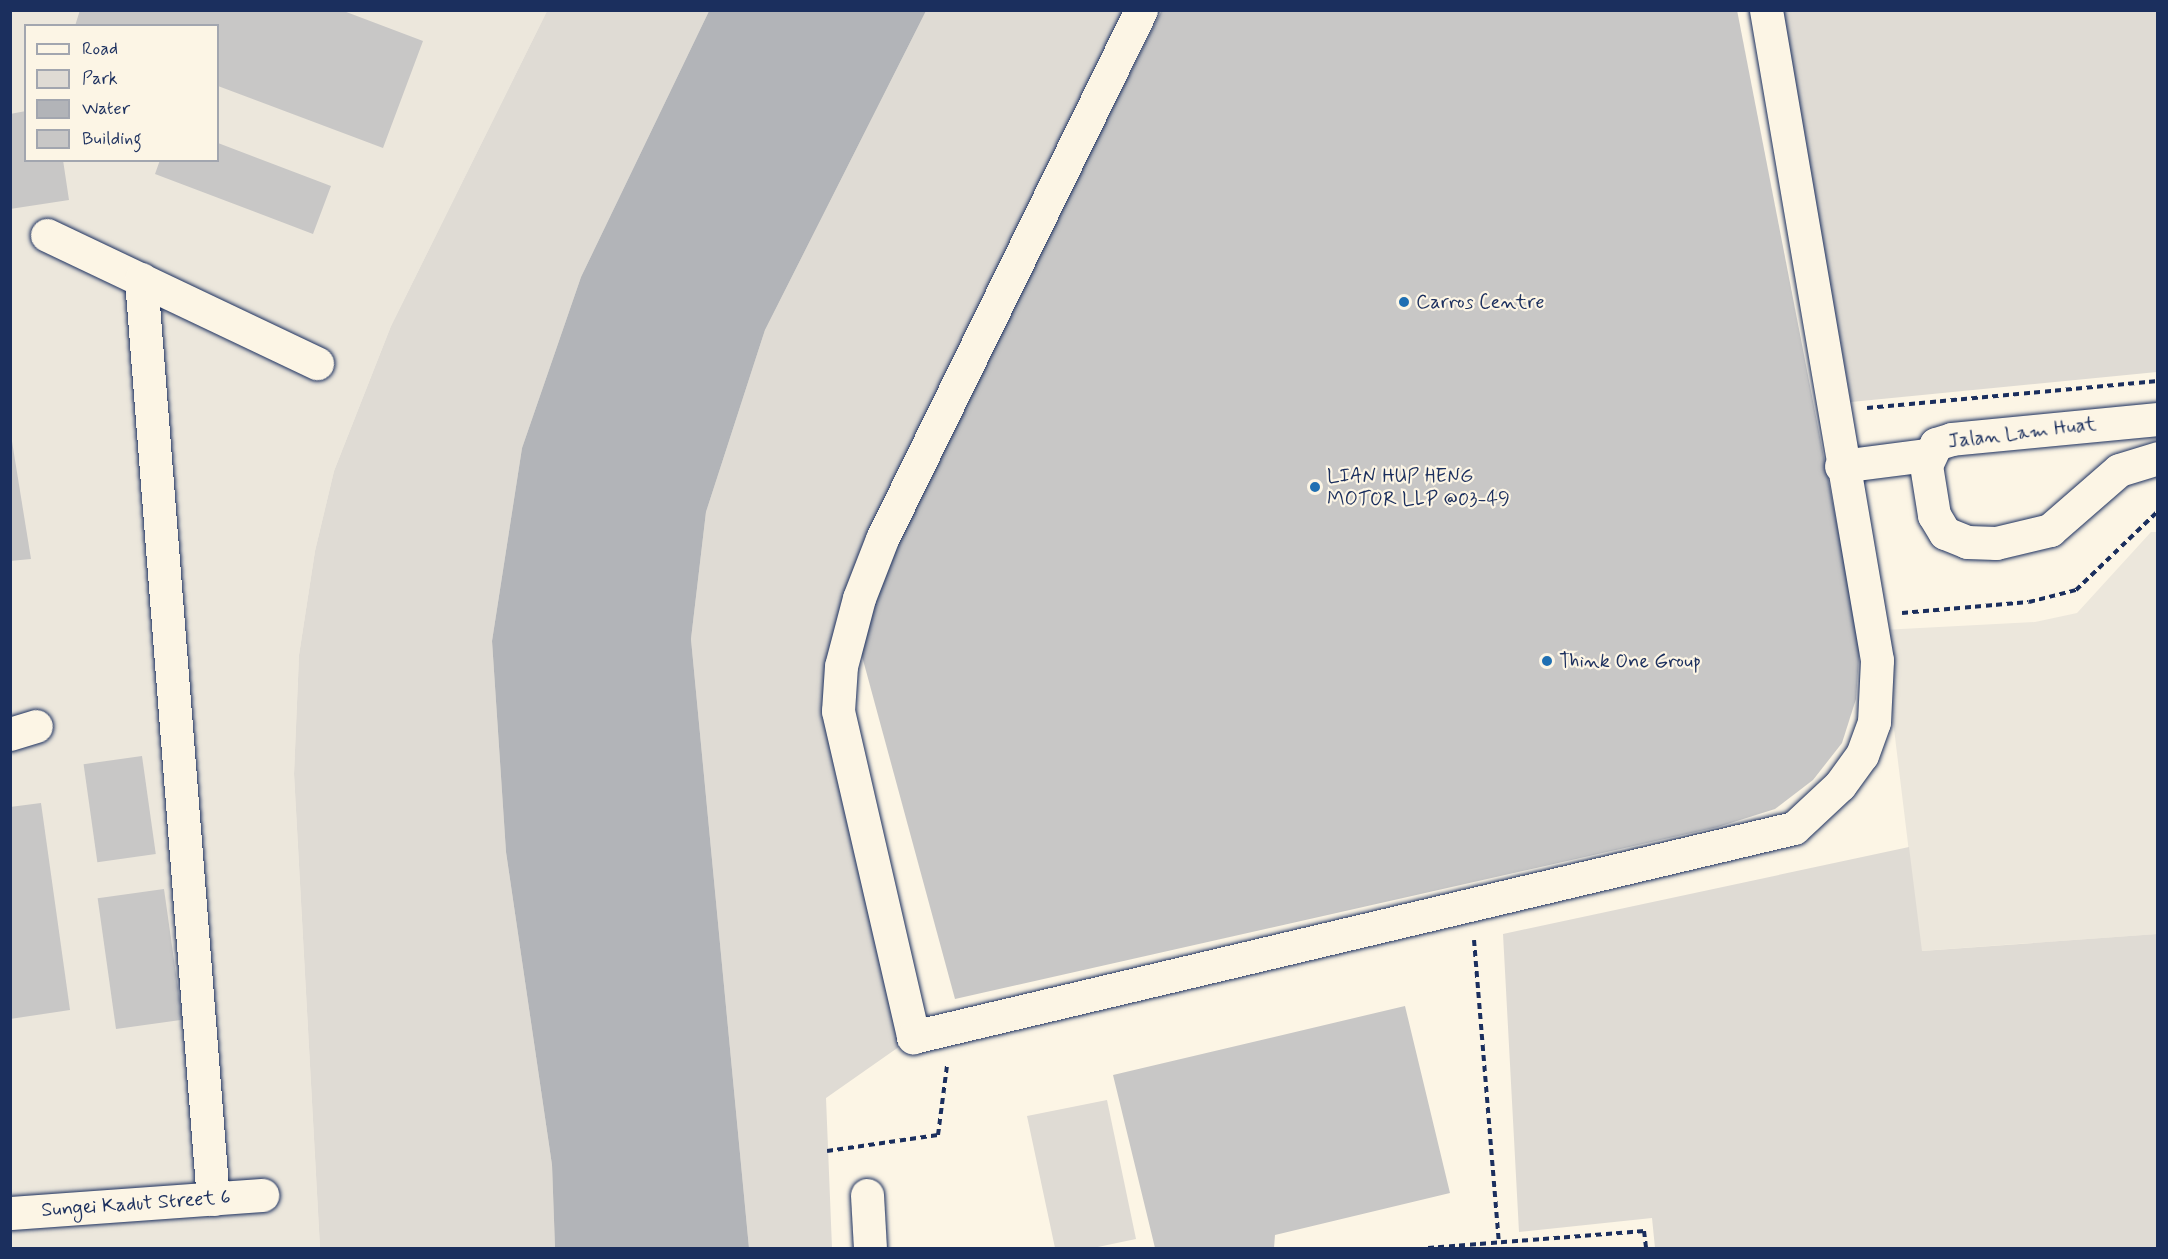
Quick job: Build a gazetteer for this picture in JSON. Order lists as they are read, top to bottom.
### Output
{
  "streets": {
    "street": ["Jalan Lam Huat", "Sungei Kadut Street 6"]
  },
  "places": ["Carros Centre", "LIAN HUP HENG MOTOR LLP @03-49", "Think One Group"],
  "legend": [
    "Road",
    "Park",
    "Water",
    "Building"
  ]
}
